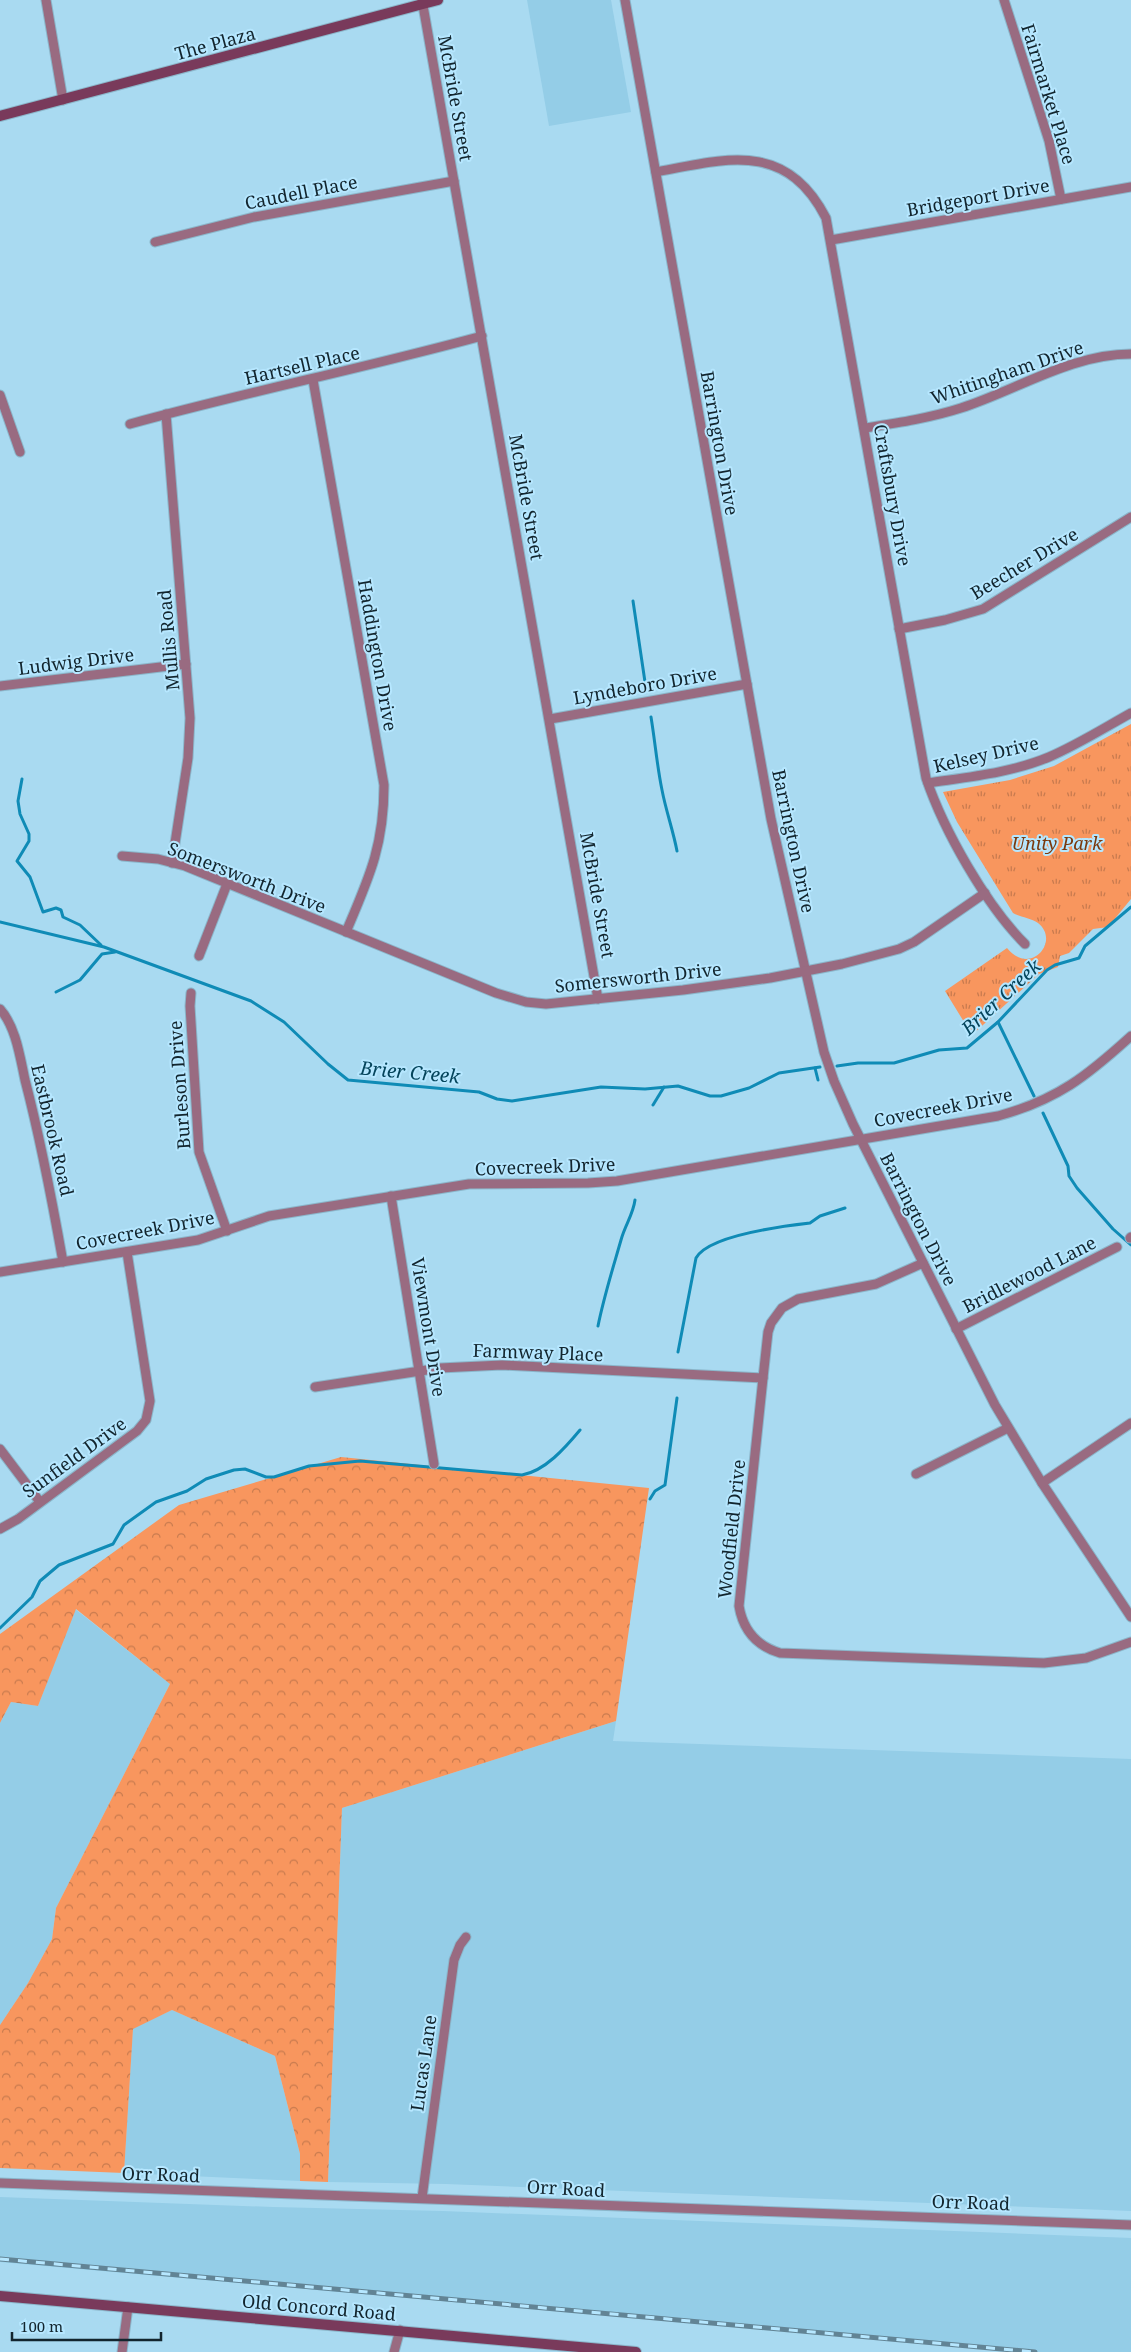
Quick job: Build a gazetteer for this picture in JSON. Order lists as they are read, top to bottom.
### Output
{
  "streets": {
    "street": [
      "The Plaza",
      "Fairmarket Place",
      "McBride Street",
      "Caudell Place",
      "Bridgeport Drive",
      "Hartsell Place",
      "Whitingham Drive",
      "Barrington Drive",
      "Craftsbury Drive",
      "Beecher Drive",
      "Mullis Road",
      "Haddington Drive",
      "Ludwig Drive",
      "Lyndeboro Drive",
      "Kelsey Drive",
      "Somersworth Drive",
      "Burleson Drive",
      "Covecreek Drive",
      "Eastbrook Road",
      "Bridlewood Lane",
      "Viewmont Drive",
      "Farmway Place",
      "Sunfield Drive",
      "Woodfield Drive",
      "Lucas Lane",
      "Orr Road",
      "Old Concord Road"
    ]
  },
  "crossings": [
    ["The Plaza", "McBride Street"],
    ["Fairmarket Place", "Bridgeport Drive"],
    ["McBride Street", "Caudell Place"],
    ["McBride Street", "Hartsell Place"],
    ["McBride Street", "Lyndeboro Drive"],
    ["McBride Street", "Somersworth Drive"],
    ["Bridgeport Drive", "Craftsbury Drive"],
    ["Hartsell Place", "Mullis Road"],
    ["Hartsell Place", "Haddington Drive"],
    ["Whitingham Drive", "Craftsbury Drive"],
    ["Barrington Drive", "Craftsbury Drive"],
    ["Barrington Drive", "Lyndeboro Drive"],
    ["Barrington Drive", "Somersworth Drive"],
    ["Barrington Drive", "Covecreek Drive"],
    ["Barrington Drive", "Bridlewood Lane"],
    ["Barrington Drive", "Woodfield Drive"],
    ["Craftsbury Drive", "Beecher Drive"],
    ["Craftsbury Drive", "Kelsey Drive"],
    ["Craftsbury Drive", "Somersworth Drive"],
    ["Mullis Road", "Ludwig Drive"],
    ["Mullis Road", "Somersworth Drive"],
    ["Haddington Drive", "Somersworth Drive"],
    ["Burleson Drive", "Covecreek Drive"],
    ["Covecreek Drive", "Eastbrook Road"],
    ["Covecreek Drive", "Viewmont Drive"],
    ["Covecreek Drive", "Sunfield Drive"],
    ["Viewmont Drive", "Farmway Place"],
    ["Farmway Place", "Woodfield Drive"],
    ["Lucas Lane", "Orr Road"]
  ],
  "water": ["Brier Creek"],
  "parks": ["Unity Park"],
  "scale_bar": "100 m"
}
